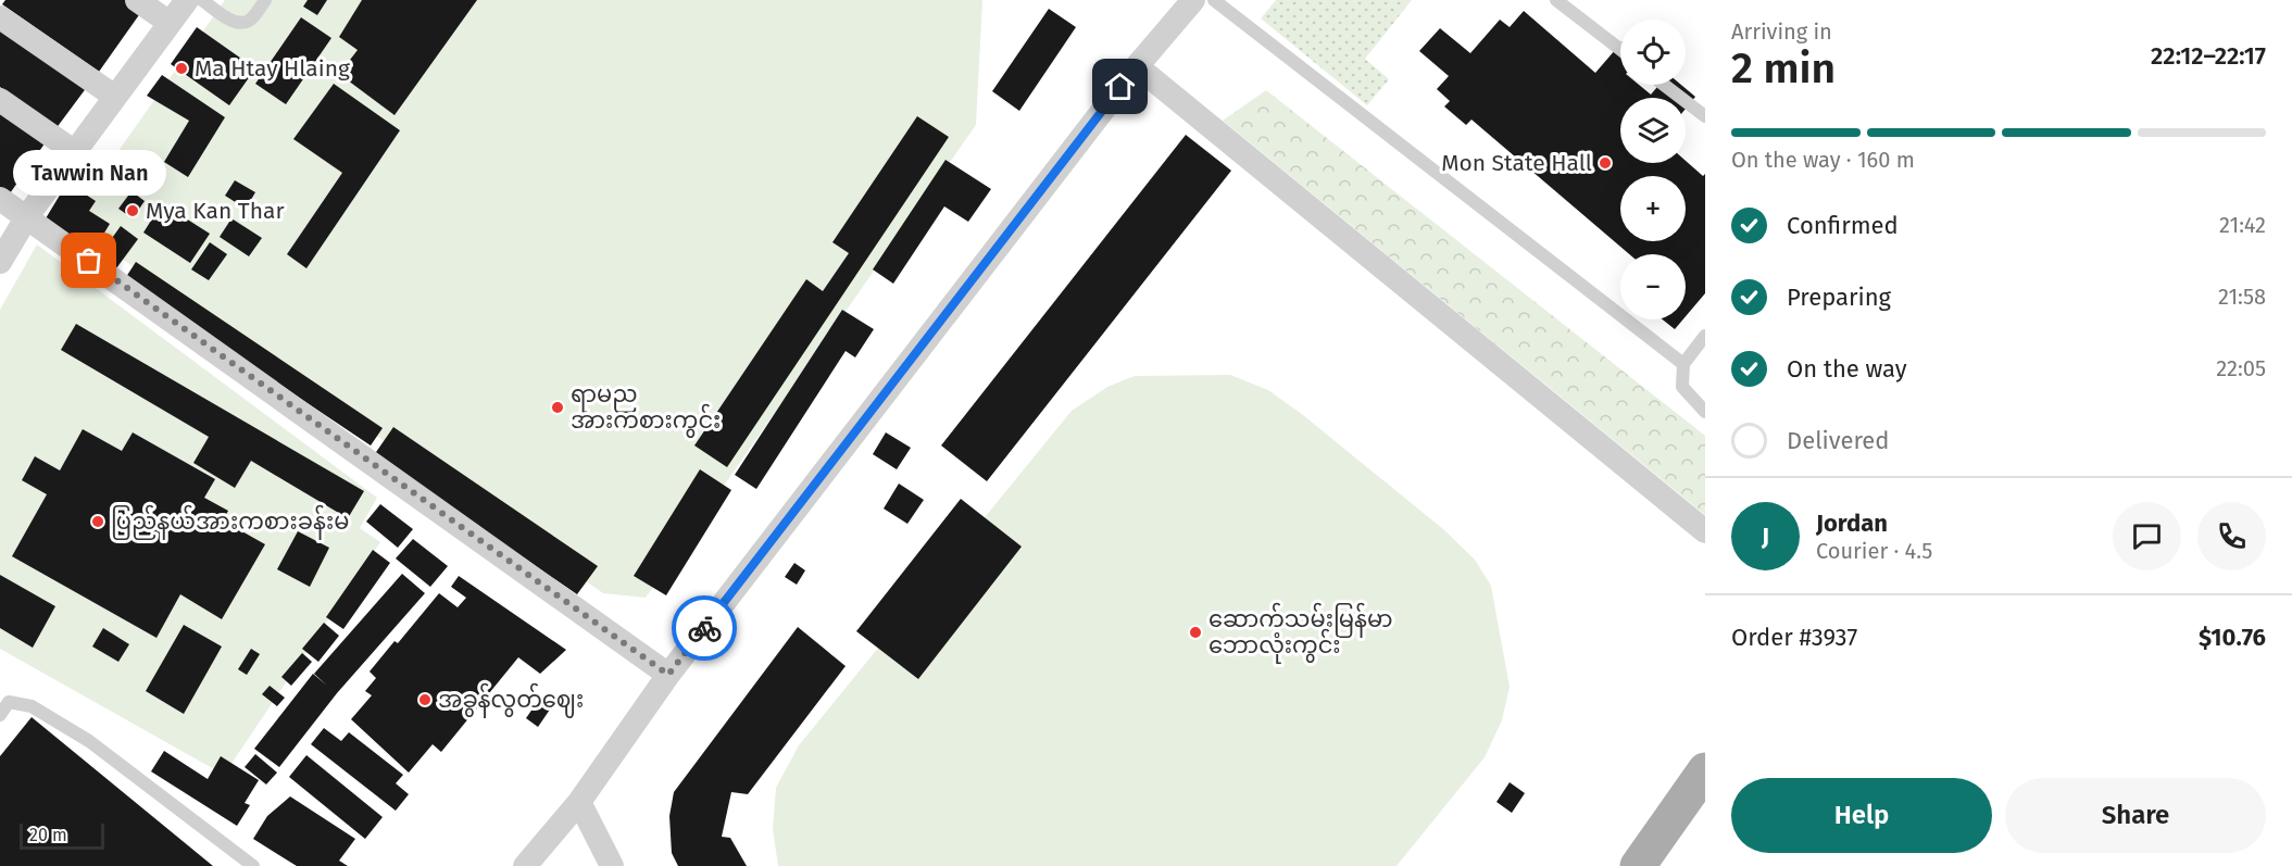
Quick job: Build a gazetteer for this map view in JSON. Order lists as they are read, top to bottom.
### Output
{
  "places": [
    "Ma Htay Hlaing",
    "Mon State Hall",
    "Mya Kan Thar",
    "Tawwin Nan",
    "ရာမည အားကစားကွင်း",
    "ပြည်နယ်အားကစားခန်းမ",
    "ဆောက်သမ်းမြန်မာ ဘောလုံးကွင်း",
    "အခွန်လွတ်ဈေး"
  ],
  "scale_bar": "20 m",
  "page": {
    "heading": ["2 min", "Arriving in", "22:12–22:17"],
    "panel": [
      "Jordan",
      "Courier · 4.5",
      "Order #3937",
      "$10.76"
    ],
    "map_buttons": ["+", "−"],
    "bar": "On the way · 160 m",
    "bubble": "Tawwin Nan",
    "list": [
      ["Confirmed", "21:42"],
      ["Preparing", "21:58"],
      ["On the way", "22:05"],
      "Delivered"
    ],
    "round": "J",
    "buttons": ["Help", "Share"],
    "scale": "20 m"
  }
}
